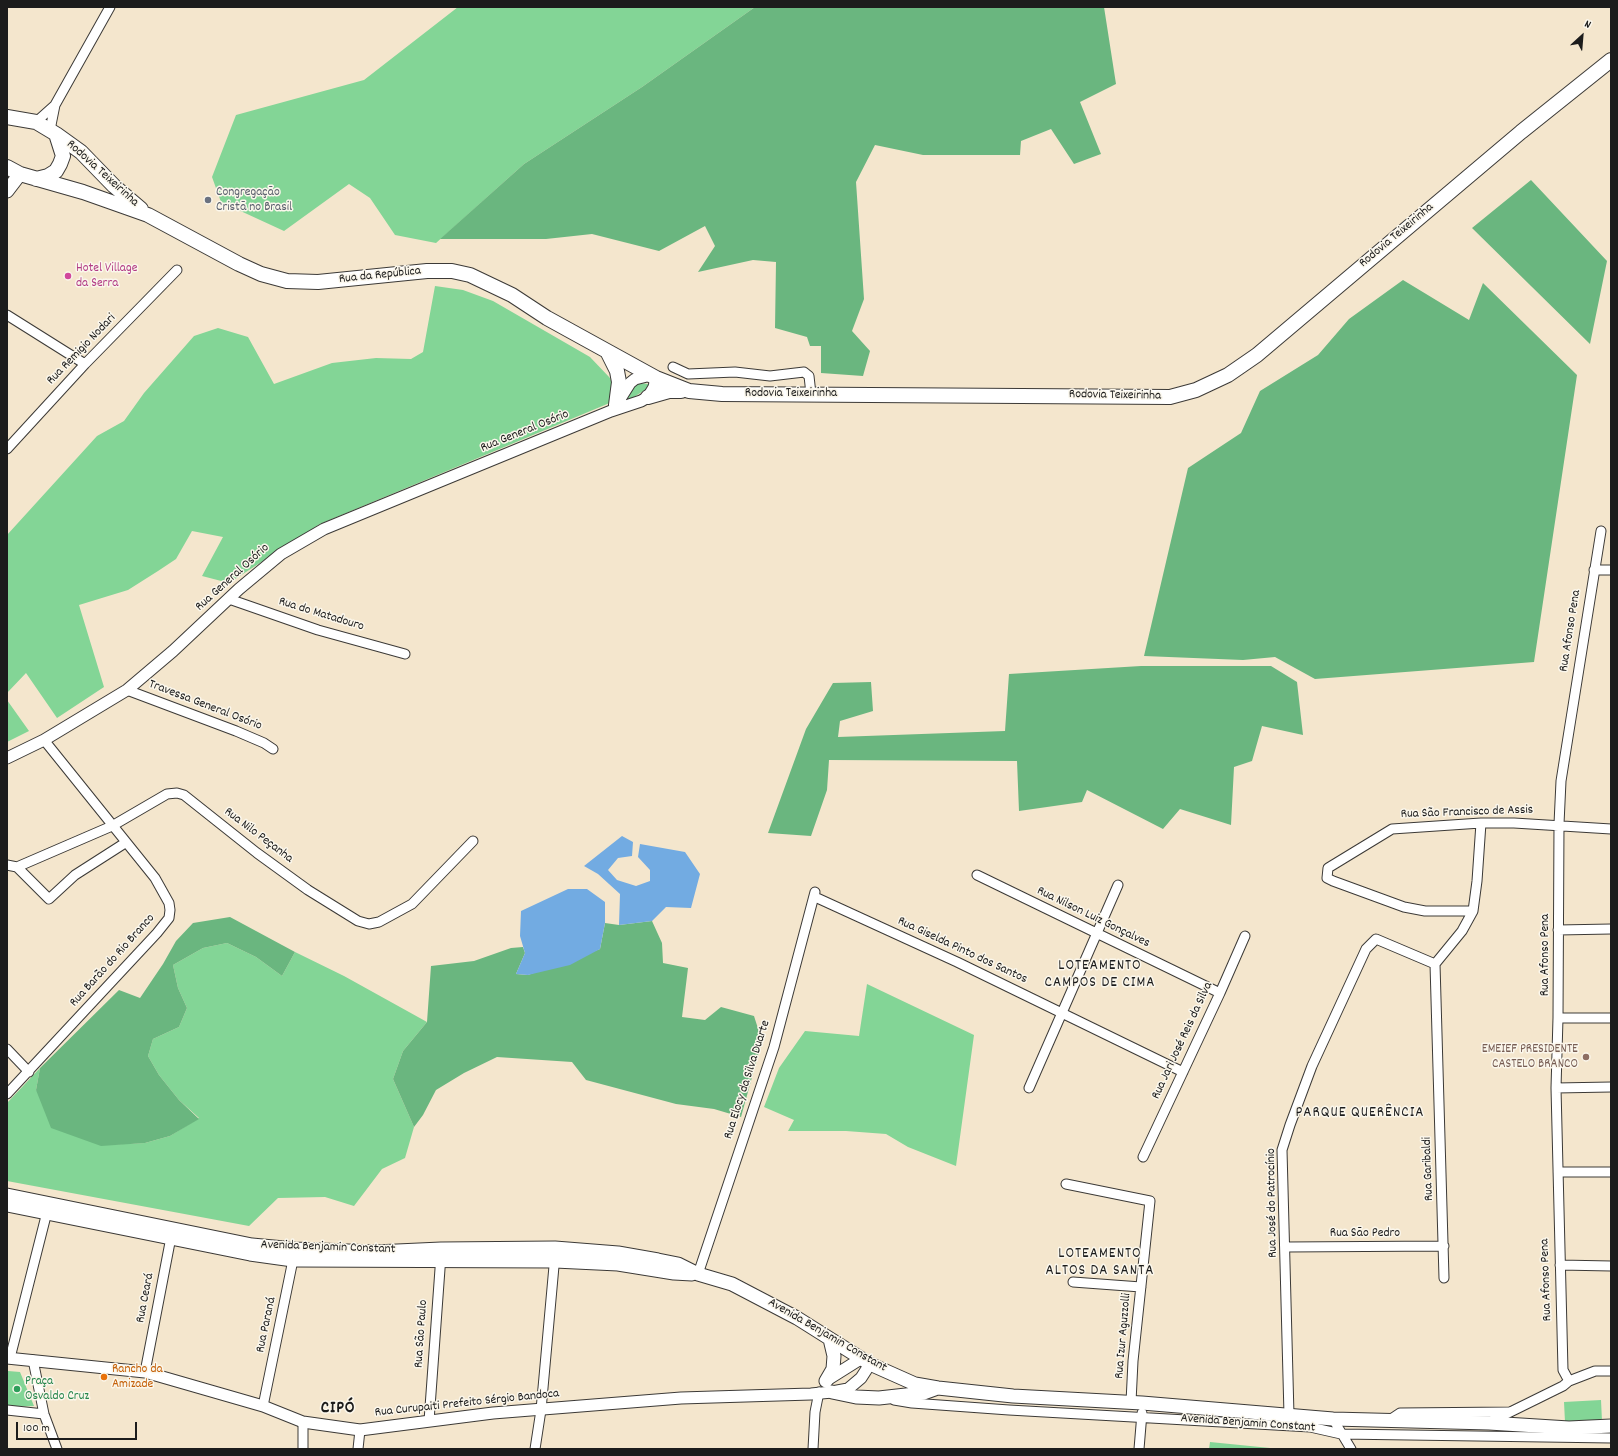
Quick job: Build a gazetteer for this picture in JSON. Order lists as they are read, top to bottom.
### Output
{
  "streets": {
    "main road": ["Rodovia Teixeirinha", "Rua da República", "Avenida Benjamin Constant"],
    "street": [
      "Rua Remigio Nodari",
      "Rua General Osório",
      "Rua do Matadouro",
      "Rua Afonso Pena",
      "Travessa General Osório",
      "Rua São Francisco de Assis",
      "Rua Nilo Peçanha",
      "Rua Nilson Luiz Gonçalves",
      "Rua Giselda Pinto dos Santos",
      "Rua Barão do Rio Branco",
      "Rua Jari José Reis da Silva",
      "Rua Elocy da Silva Duarte",
      "Rua Garibaldi",
      "Rua José do Patrocínio",
      "Rua São Pedro",
      "Rua Ceará",
      "Rua Paraná",
      "Rua São Paulo",
      "Rua Izur Aguzzolli",
      "Rua Curupaiti Prefeito Sérgio Bandoca"
    ]
  },
  "crossings": [
    ["Rodovia Teixeirinha", "Rua da República"],
    ["Rua General Osório", "Rua do Matadouro"],
    ["Rua General Osório", "Travessa General Osório"],
    ["Rua General Osório", "Rua Barão do Rio Branco"],
    ["Rua Afonso Pena", "Rua São Francisco de Assis"],
    ["Rua Afonso Pena", "Avenida Benjamin Constant"],
    ["Rua Nilo Peçanha", "Rua Barão do Rio Branco"],
    ["Rua Nilson Luiz Gonçalves", "Rua Jari José Reis da Silva"],
    ["Rua Giselda Pinto dos Santos", "Rua Jari José Reis da Silva"],
    ["Rua Giselda Pinto dos Santos", "Rua Elocy da Silva Duarte"],
    ["Rua Elocy da Silva Duarte", "Avenida Benjamin Constant"],
    ["Rua Garibaldi", "Rua José do Patrocínio"],
    ["Rua Garibaldi", "Rua São Pedro"],
    ["Rua José do Patrocínio", "Rua São Pedro"],
    ["Rua José do Patrocínio", "Avenida Benjamin Constant"],
    ["Avenida Benjamin Constant", "Rua Ceará"],
    ["Avenida Benjamin Constant", "Rua Paraná"],
    ["Avenida Benjamin Constant", "Rua São Paulo"],
    ["Avenida Benjamin Constant", "Rua Izur Aguzzolli"],
    ["Avenida Benjamin Constant", "Rua Curupaiti Prefeito Sérgio Bandoca"],
    ["Rua Ceará", "Rua Curupaiti Prefeito Sérgio Bandoca"],
    ["Rua Paraná", "Rua Curupaiti Prefeito Sérgio Bandoca"],
    ["Rua São Paulo", "Rua Curupaiti Prefeito Sérgio Bandoca"]
  ],
  "districts": [
    "LOTEAMENTO CAMPOS DE CIMA",
    "PARQUE QUERÊNCIA",
    "LOTEAMENTO ALTOS DA SANTA",
    "CIPÓ"
  ],
  "places": [
    "Congregação Cristã no Brasil",
    "Hotel Village da Serra",
    "EMEIEF PRESIDENTE CASTELO BRANCO",
    "Rancho da Amizade",
    "Praça Osvaldo Cruz"
  ],
  "scale_bar": "100 m",
  "north": "top right"
}
